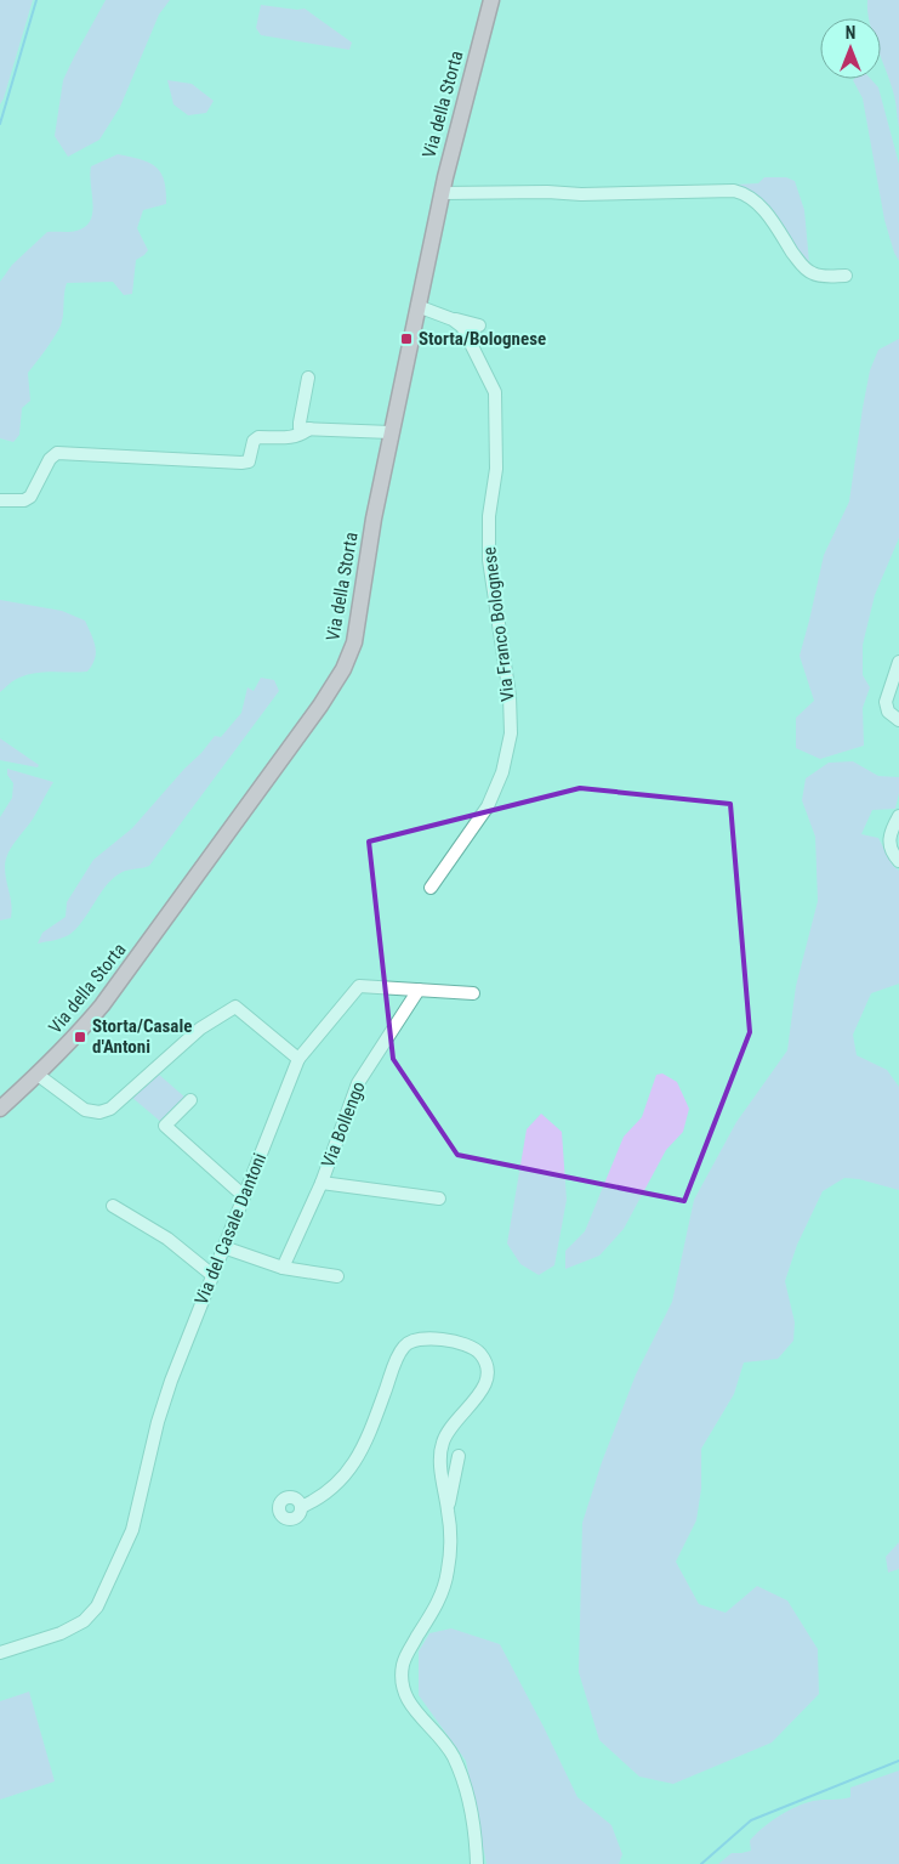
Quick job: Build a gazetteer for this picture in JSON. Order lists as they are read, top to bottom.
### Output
{
  "streets": {
    "main road": ["Via della Storta"],
    "street": ["Via Franco Bolognese", "Via Bollengo", "Via del Casale Dantoni"]
  },
  "crossings": [
    ["Via della Storta", "Via Franco Bolognese"],
    ["Via Bollengo", "Via del Casale Dantoni"]
  ],
  "places": {
    "transit": ["Storta/Bolognese", "Storta/Casale d'Antoni"]
  },
  "north": "top"
}
